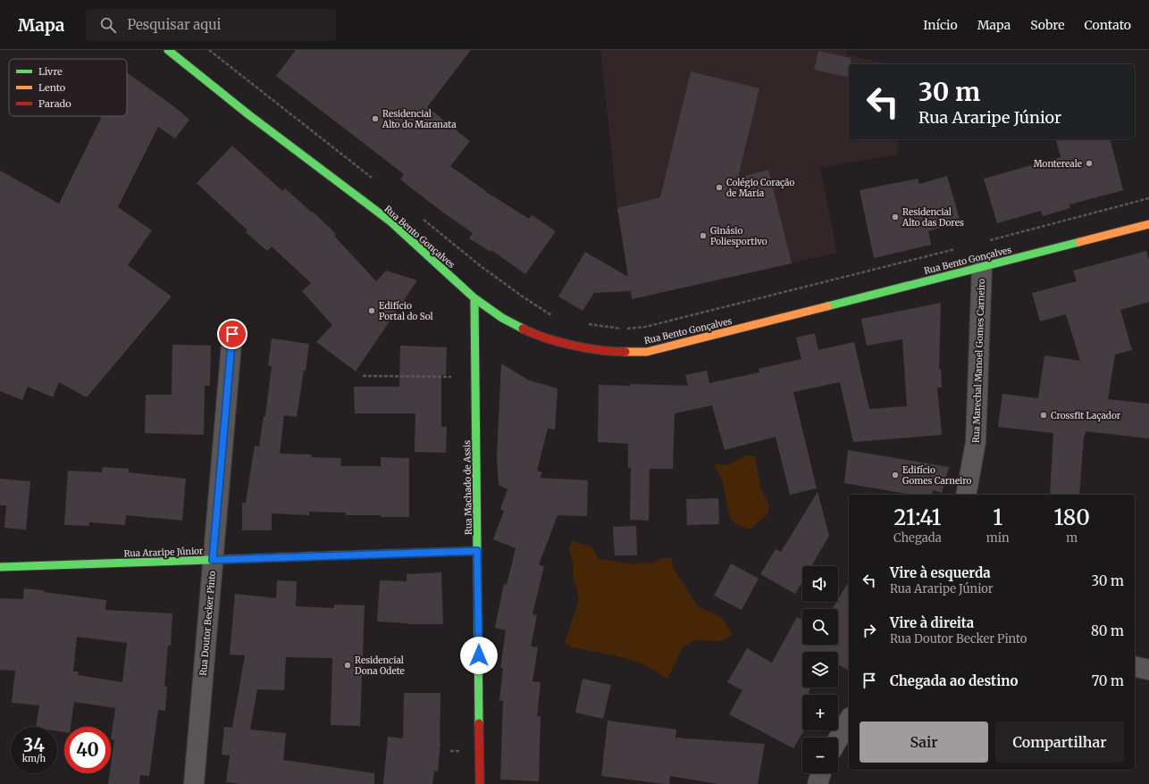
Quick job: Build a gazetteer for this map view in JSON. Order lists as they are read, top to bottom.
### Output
{
  "streets": {
    "street": [
      "Rua Bento Gonçalves",
      "Rua Marechal Manoel Gomes Carneiro",
      "Rua Machado de Assis",
      "Rua Araripe Júnior",
      "Rua Doutor Becker Pinto"
    ]
  },
  "crossings": [
    ["Rua Bento Gonçalves", "Rua Marechal Manoel Gomes Carneiro"],
    ["Rua Bento Gonçalves", "Rua Machado de Assis"],
    ["Rua Machado de Assis", "Rua Araripe Júnior"],
    ["Rua Araripe Júnior", "Rua Doutor Becker Pinto"]
  ],
  "places": [
    "Residencial Alto do Maranata",
    "Montereale",
    "Colégio Coração de Maria",
    "Residencial Alto das Dores",
    "Ginásio Poliesportivo",
    "Edifício Portal do Sol",
    "Crossfit Laçador",
    "Edifício Gomes Carneiro",
    "Residencial Dona Odete"
  ],
  "legend": ["Livre", "Lento", "Parado"],
  "page": {
    "header": "Mapa",
    "search": "Pesquisar aqui",
    "nav": [
      "Início",
      "Mapa",
      "Sobre",
      "Contato"
    ],
    "turn": ["30 m", "Rua Araripe Júnior"],
    "eta": [
      "21:41",
      "Chegada",
      "1",
      "min",
      "180",
      "m"
    ],
    "list": [
      {
        "name": "Vire à esquerda",
        "note": "Rua Araripe Júnior",
        "value": "30 m"
      },
      {
        "name": "Vire à direita",
        "note": "Rua Doutor Becker Pinto",
        "value": "80 m"
      },
      {
        "name": "Chegada ao destino",
        "value": "70 m"
      }
    ],
    "map_buttons": ["+", "−"],
    "buttons": ["Sair", "Compartilhar"],
    "speed": "34 km/h",
    "limit": "40"
  }
}
